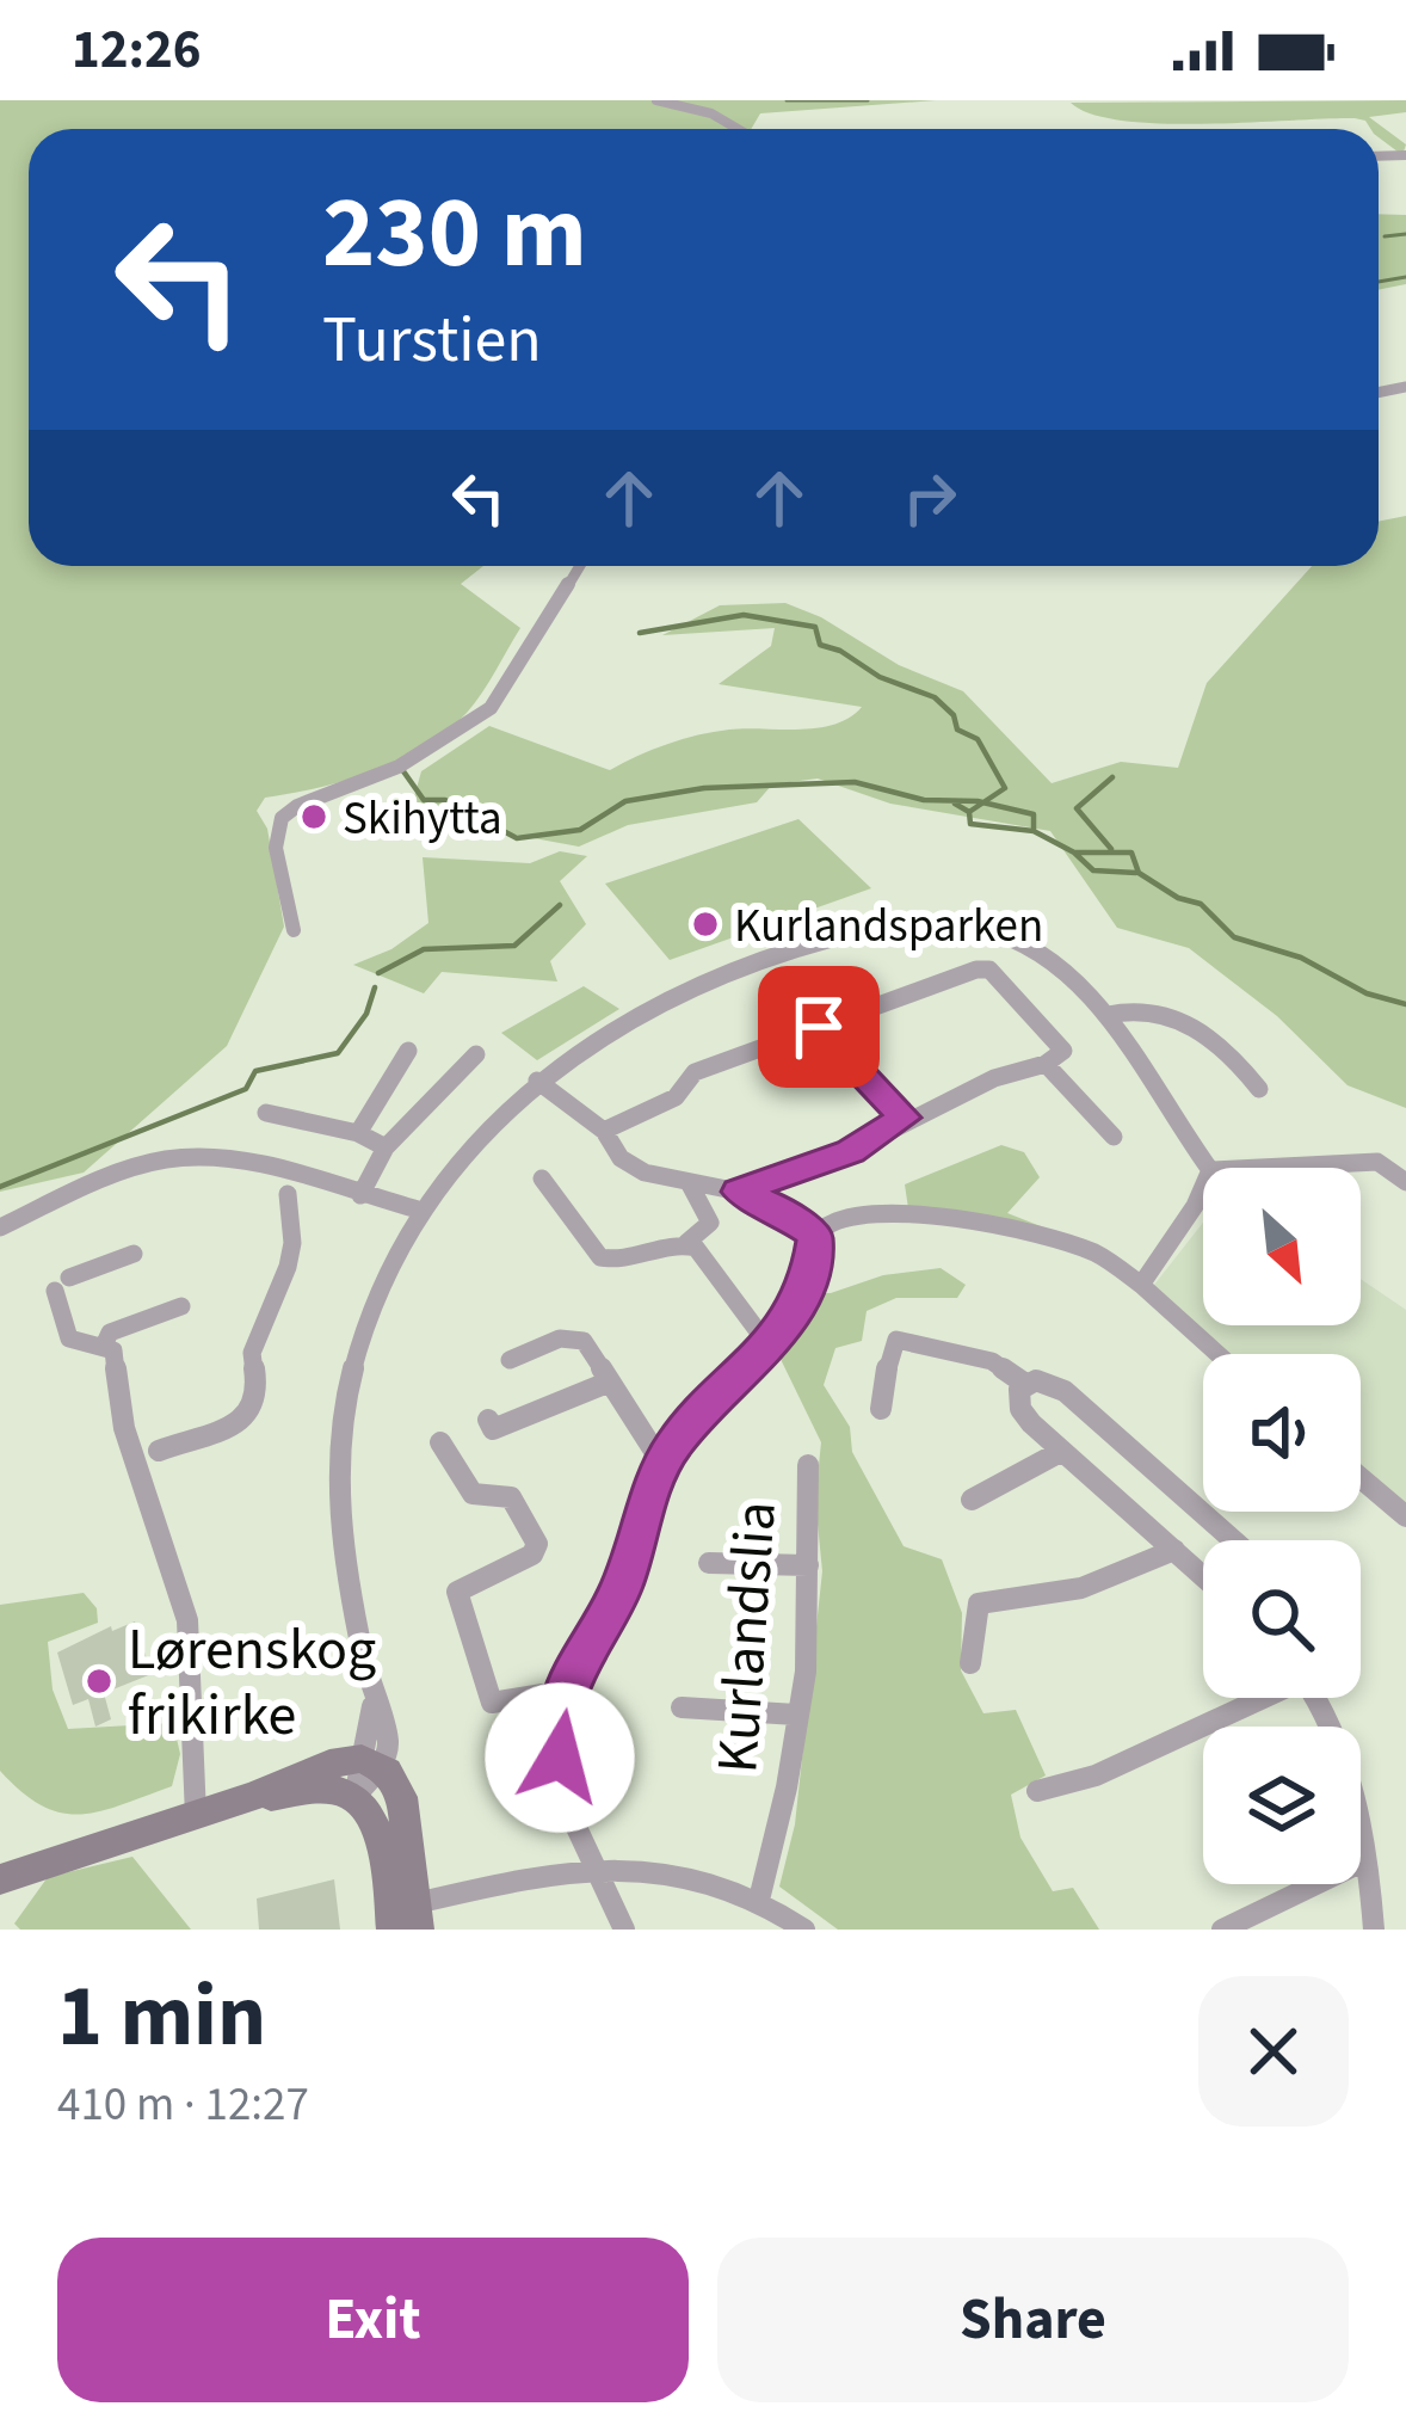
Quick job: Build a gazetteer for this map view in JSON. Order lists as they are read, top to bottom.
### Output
{
  "streets": {
    "street": ["Kurlandslia"]
  },
  "places": ["Skihytta", "Kurlandsparken", "Lørenskog frikirke"],
  "north": "bottom right",
  "page": {
    "status": "12:26",
    "turn": ["230 m", "Turstien"],
    "heading": ["1 min", "410 m · 12:27"],
    "buttons": ["Exit", "Share"]
  }
}
